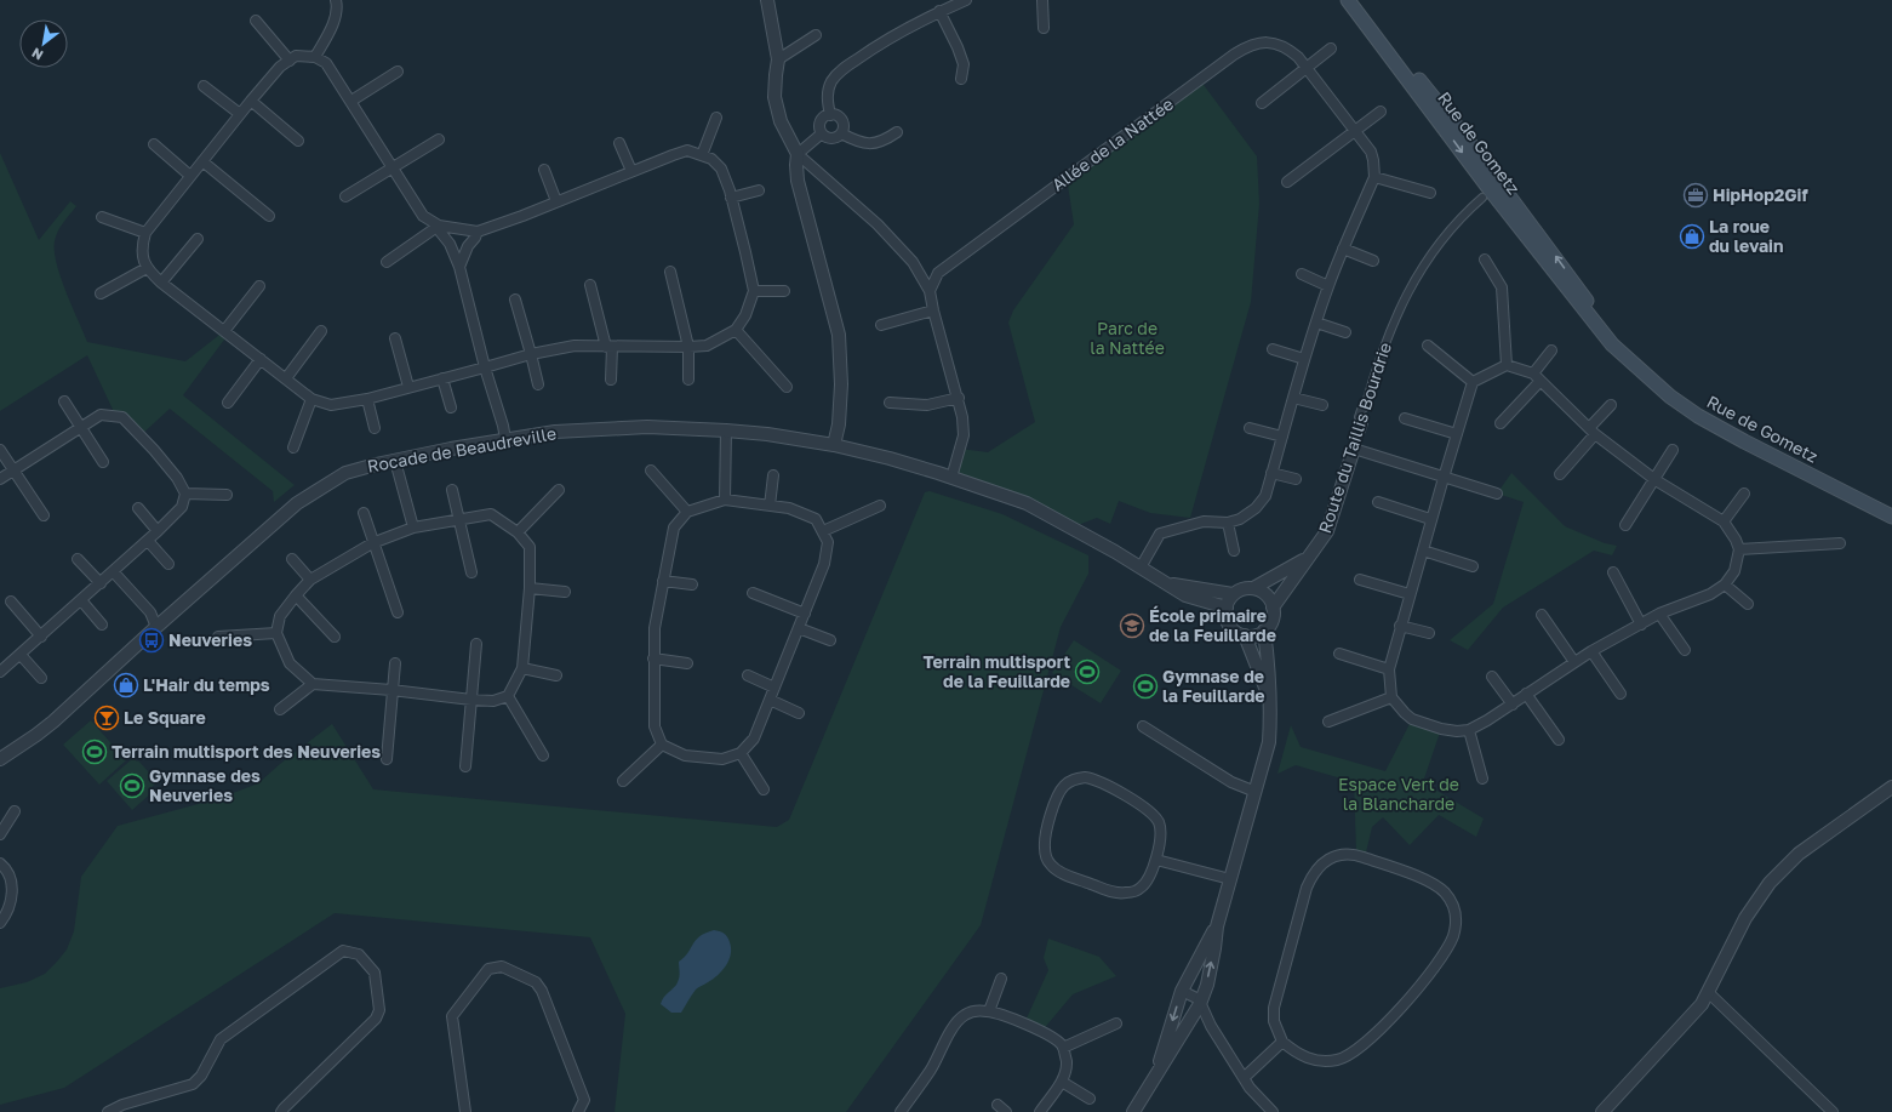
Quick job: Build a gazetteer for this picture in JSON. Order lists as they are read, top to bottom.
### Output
{
  "streets": {
    "main road": ["Rue de Gometz"],
    "street": ["Allée de la Nattée", "Route du Taillis Bourdrie", "Rocade de Beaudreville"]
  },
  "crossings": [
    ["Route du Taillis Bourdrie", "Rocade de Beaudreville"]
  ],
  "parks": ["Parc de la Nattée", "Espace Vert de la Blancharde"],
  "places": {
    "office": ["HipHop2Gif"],
    "shop": ["La roue du levain", "L'Hair du temps"],
    "school or university": ["École primaire de la Feuillarde"],
    "bus stop": ["Neuveries"],
    "sports": [
      "Terrain multisport de la Feuillarde",
      "Gymnase de la Feuillarde",
      "Terrain multisport des Neuveries",
      "Gymnase des Neuveries"
    ],
    "bar": ["Le Square"]
  },
  "north": "bottom left"
}
